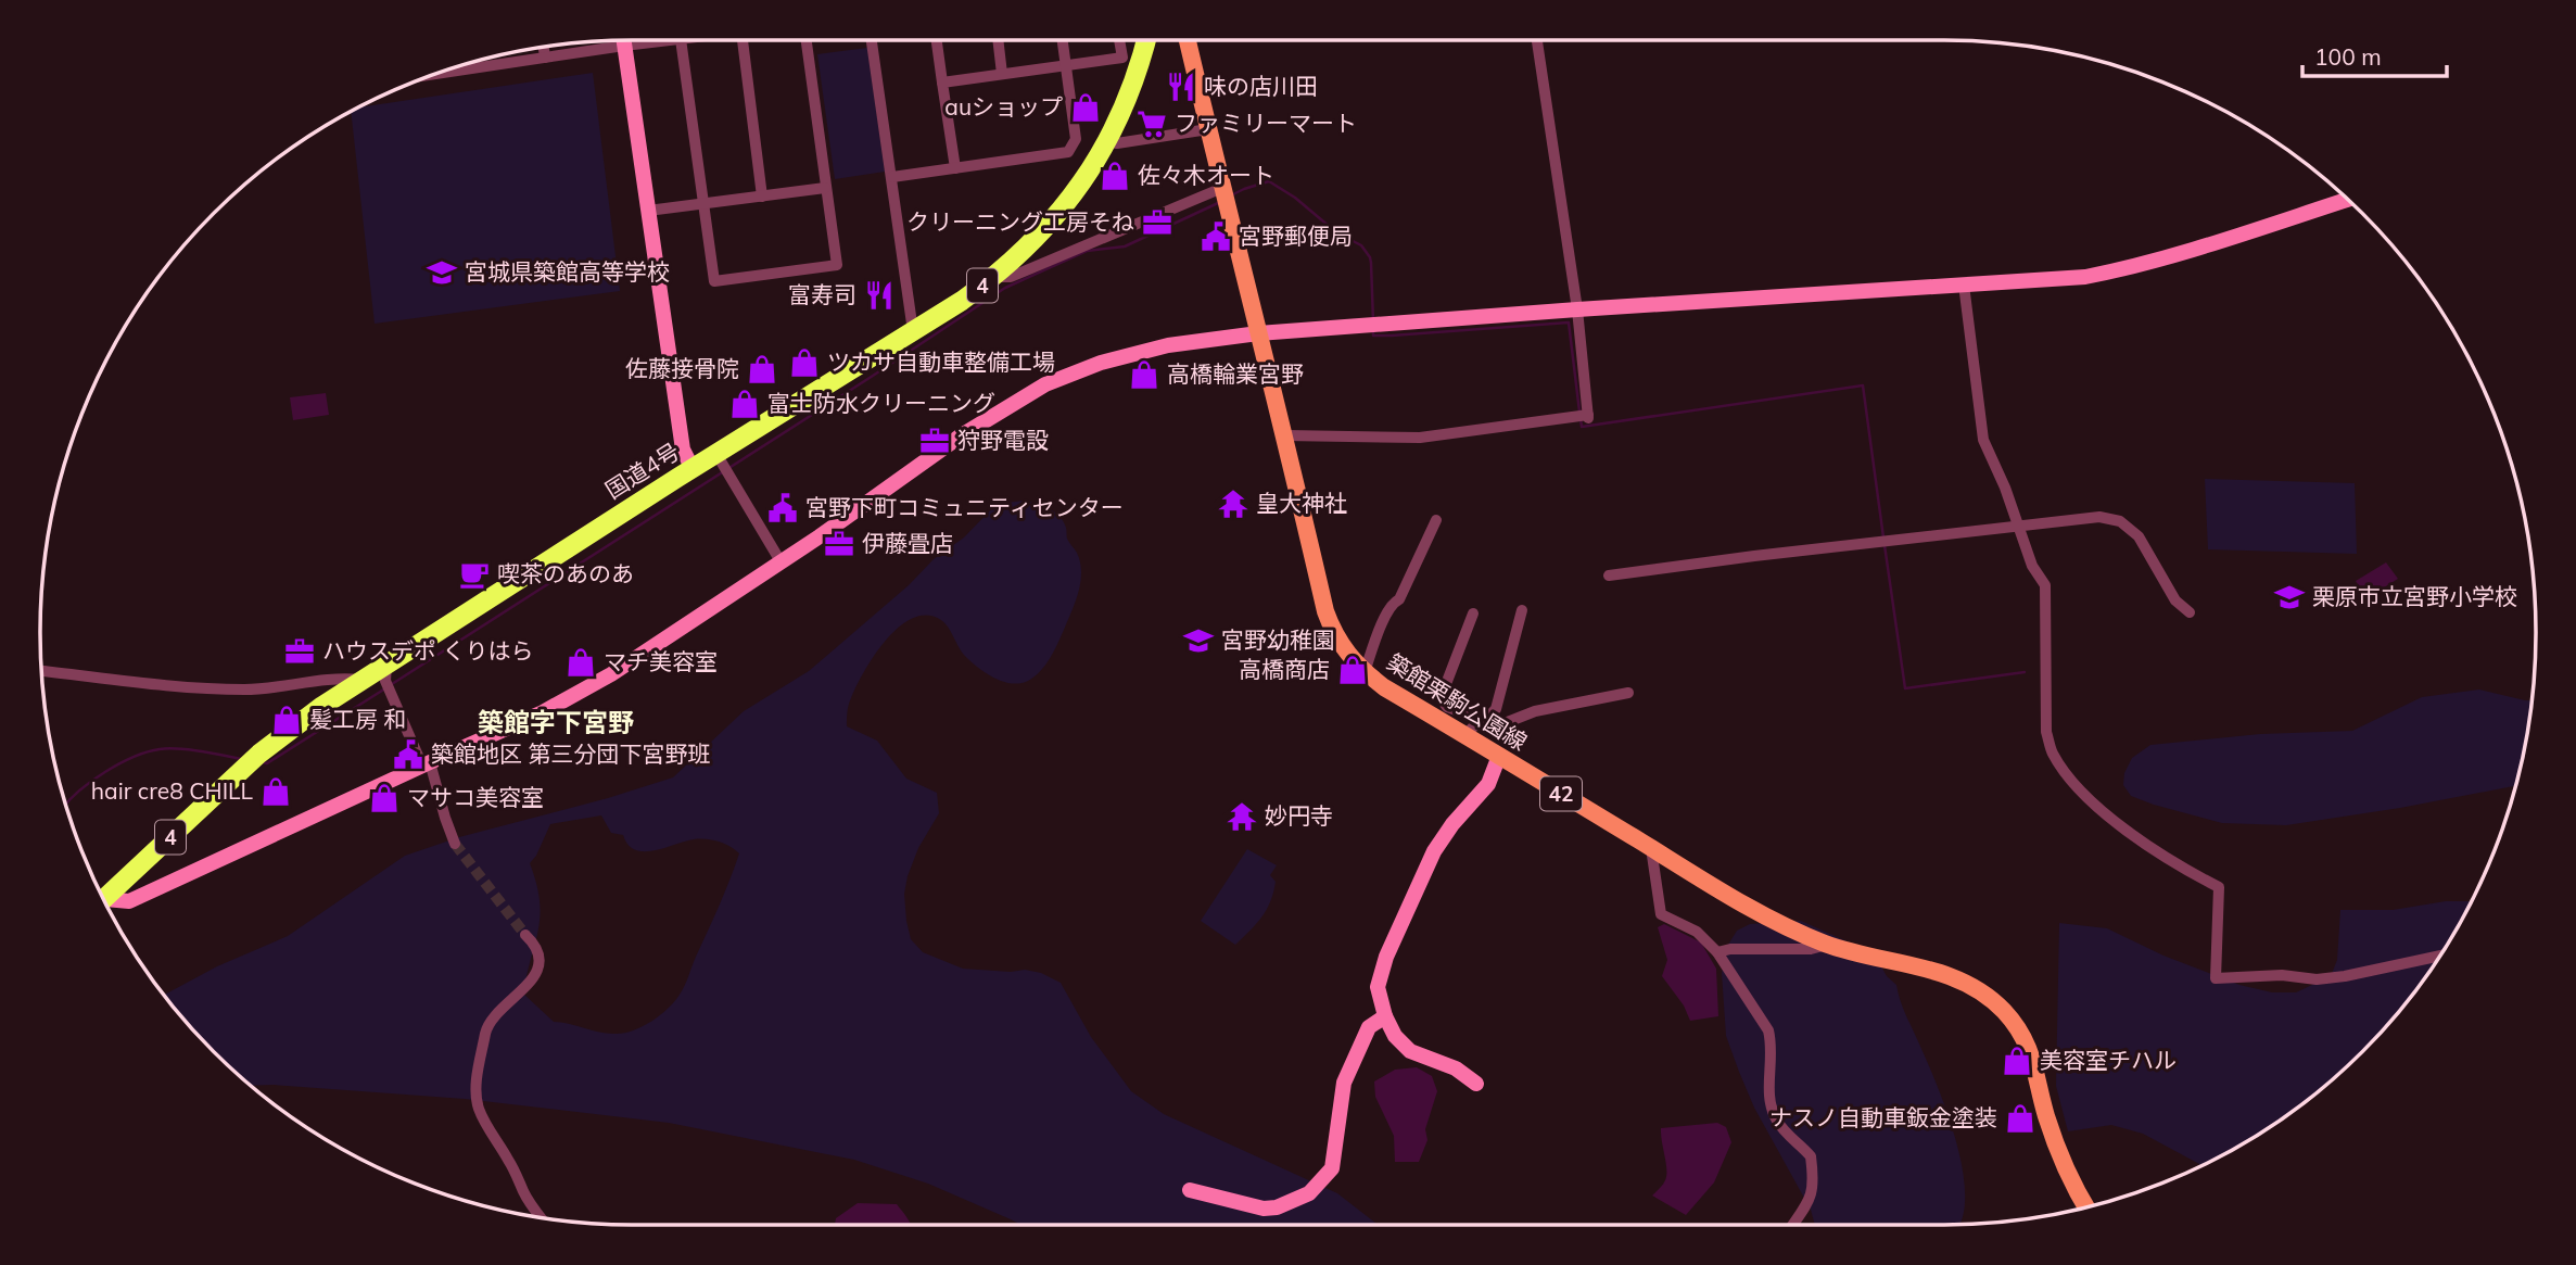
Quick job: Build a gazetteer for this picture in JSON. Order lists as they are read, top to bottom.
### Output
{
  "streets": {
    "highway": ["4", "国道4号"],
    "main road": ["築館栗駒公園線", "42"]
  },
  "districts": ["築館字下宮野"],
  "places": {
    "restaurant": ["味の店川田", "富寿司"],
    "shop": [
      "auショップ",
      "佐々木オート",
      "ツカサ自動車整備工場",
      "佐藤接骨院",
      "高橋輪業宮野",
      "富士防水クリーニング",
      "マチ美容室",
      "高橋商店",
      "髪工房 和",
      "hair cre8 CHILL",
      "マサコ美容室",
      "美容室チハル",
      "ナスノ自動車鈑金塗装"
    ],
    "supermarket": ["ファミリーマート"],
    "office": [
      "クリーニング工房そね",
      "狩野電設",
      "伊藤畳店",
      "ハウスデポ くりはら"
    ],
    "public building": ["宮野郵便局", "宮野下町コミュニティセンター", "築館地区 第三分団下宮野班"],
    "school or university": ["宮城県築館高等学校", "栗原市立宮野小学校", "宮野幼稚園"],
    "temple": ["皇大神社", "妙円寺"],
    "cafe": ["喫茶のあのあ"]
  },
  "scale_bar": "100 m"
}
